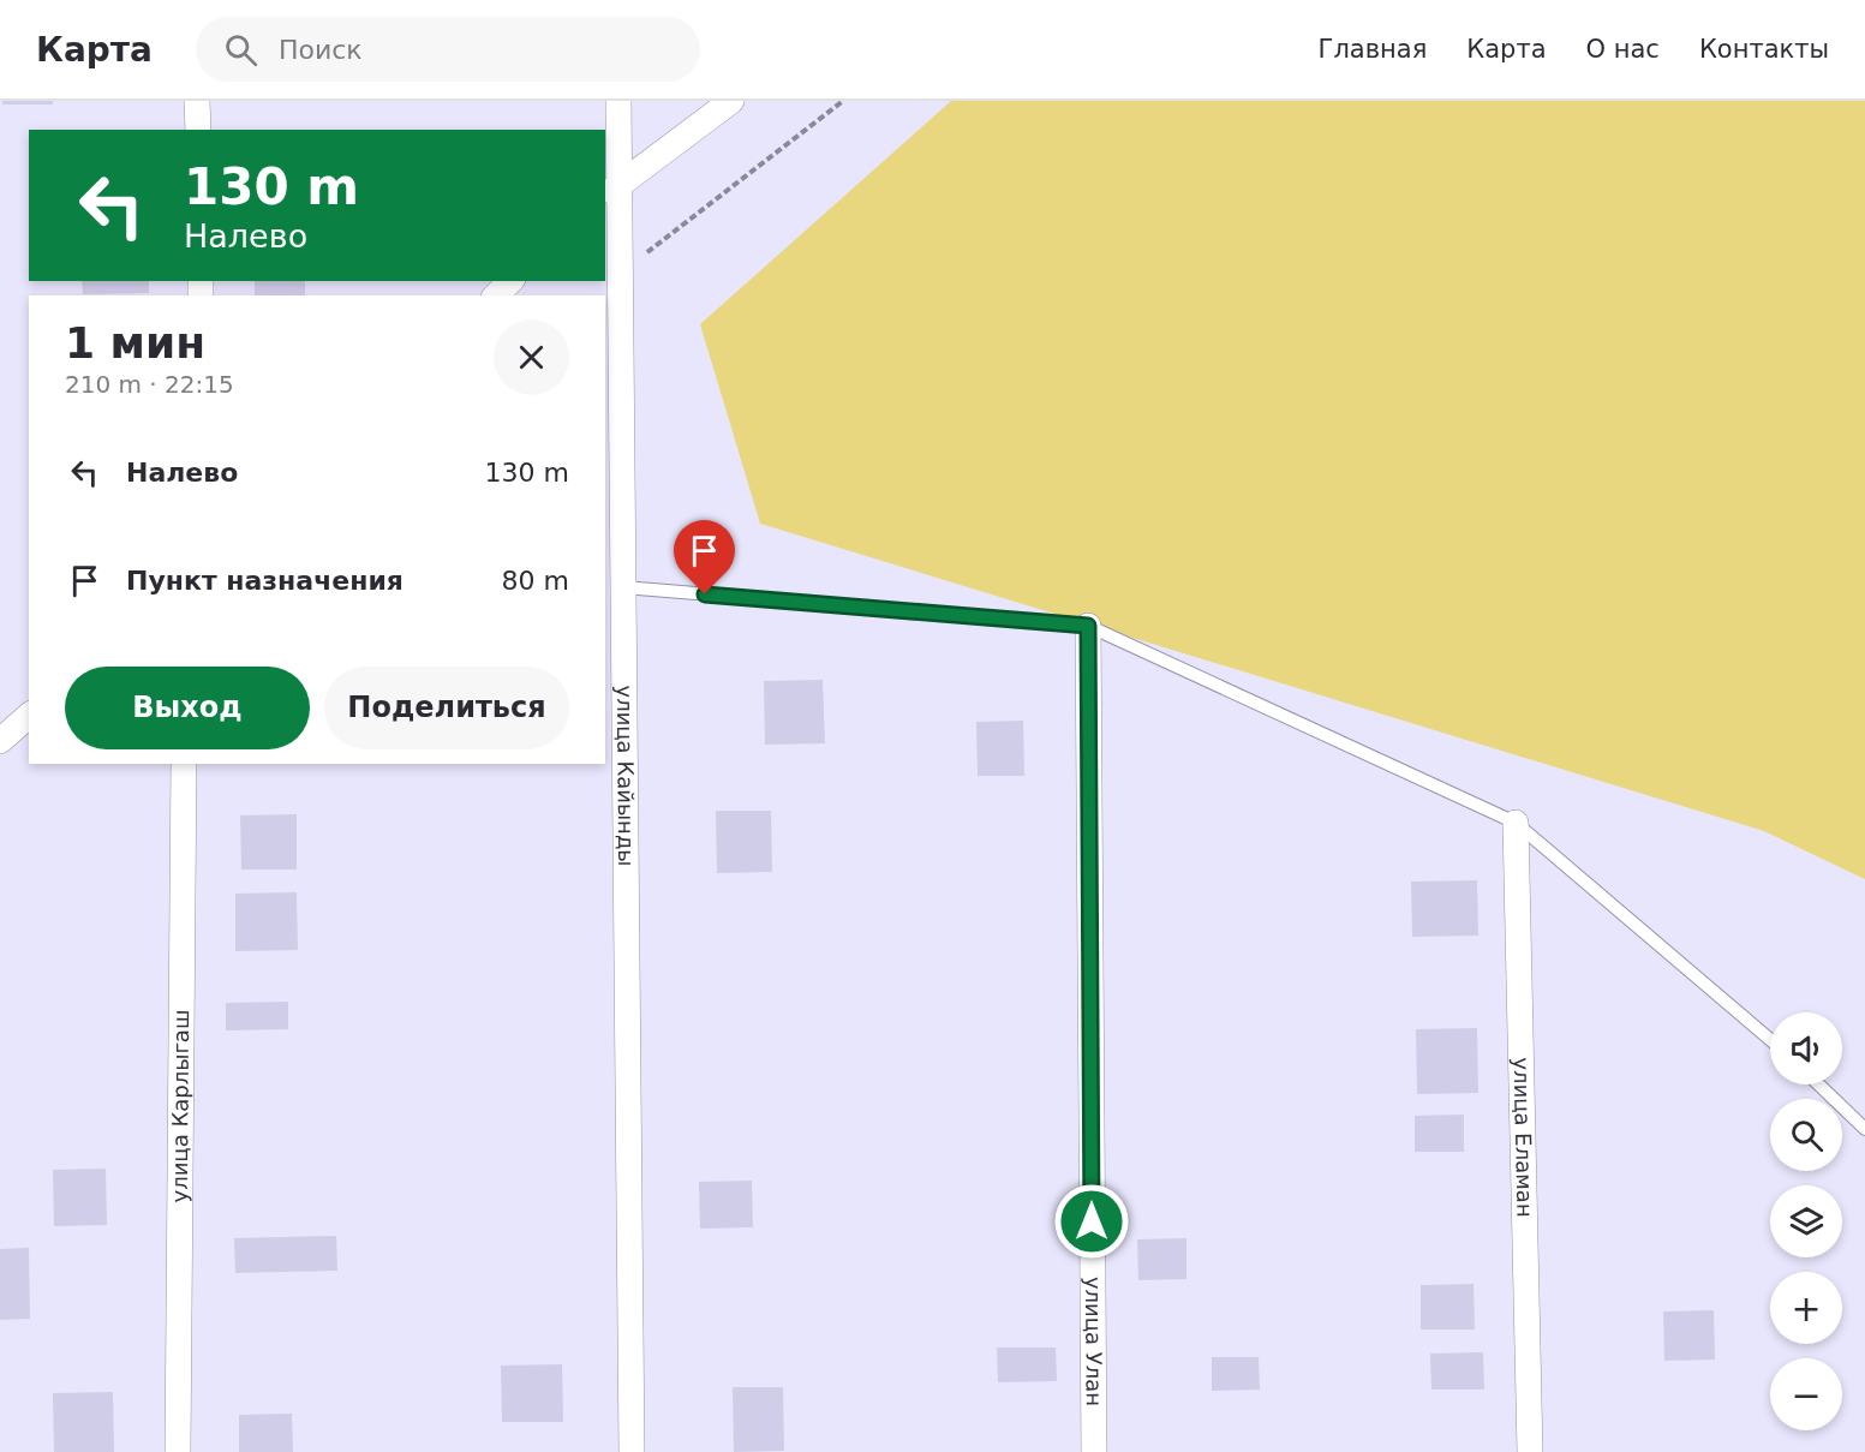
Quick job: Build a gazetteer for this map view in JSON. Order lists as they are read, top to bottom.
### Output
{
  "streets": {
    "street": [
      "улица Кайынды",
      "улица Карлыгаш",
      "улица Еламан",
      "улица Улан"
    ]
  },
  "page": {
    "header": "Карта",
    "search": "Поиск",
    "nav": [
      "Главная",
      "Карта",
      "О нас",
      "Контакты"
    ],
    "turn": ["130 m", "Налево"],
    "heading": ["1 мин", "210 m · 22:15"],
    "list": [
      {
        "name": "Налево",
        "value": "130 m"
      },
      {
        "name": "Пункт назначения",
        "value": "80 m"
      }
    ],
    "buttons": ["Выход", "Поделиться"],
    "map_buttons": ["+", "−"]
  }
}
